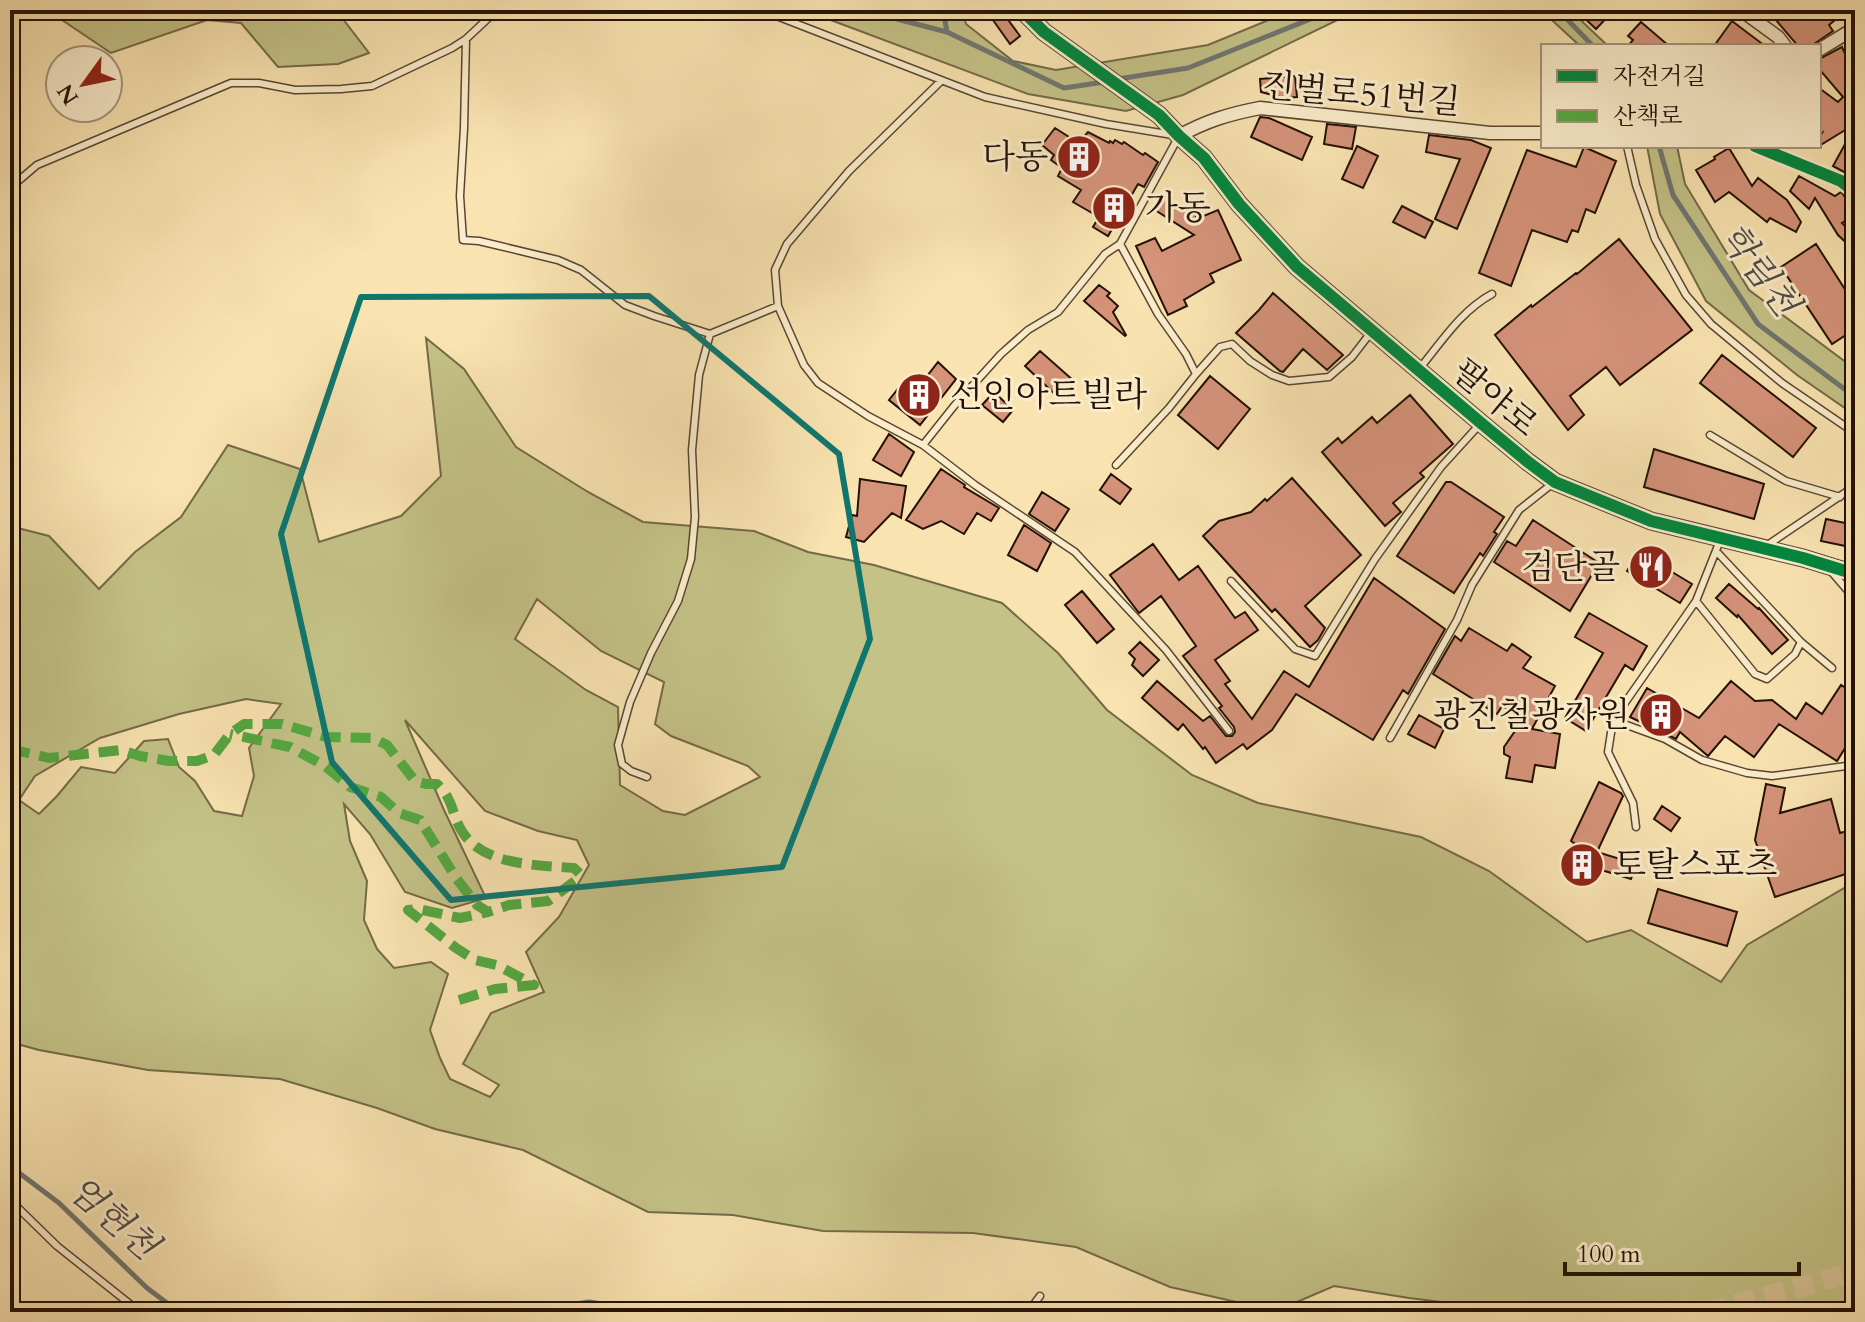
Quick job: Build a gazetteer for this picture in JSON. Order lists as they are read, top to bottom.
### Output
{
  "streets": {
    "street": ["진벌로51번길", "팔야로"]
  },
  "crossings": [
    ["진벌로51번길", "팔야로"]
  ],
  "water": ["학림천", "엄현천"],
  "places": {
    "building": [
      "다동",
      "가동",
      "선인아트빌라",
      "광진철광자원",
      "토탈스포츠"
    ],
    "restaurant": ["검단골"]
  },
  "legend": ["자전거길", "산책로"],
  "scale_bar": "100 m",
  "north": "bottom left"
}
